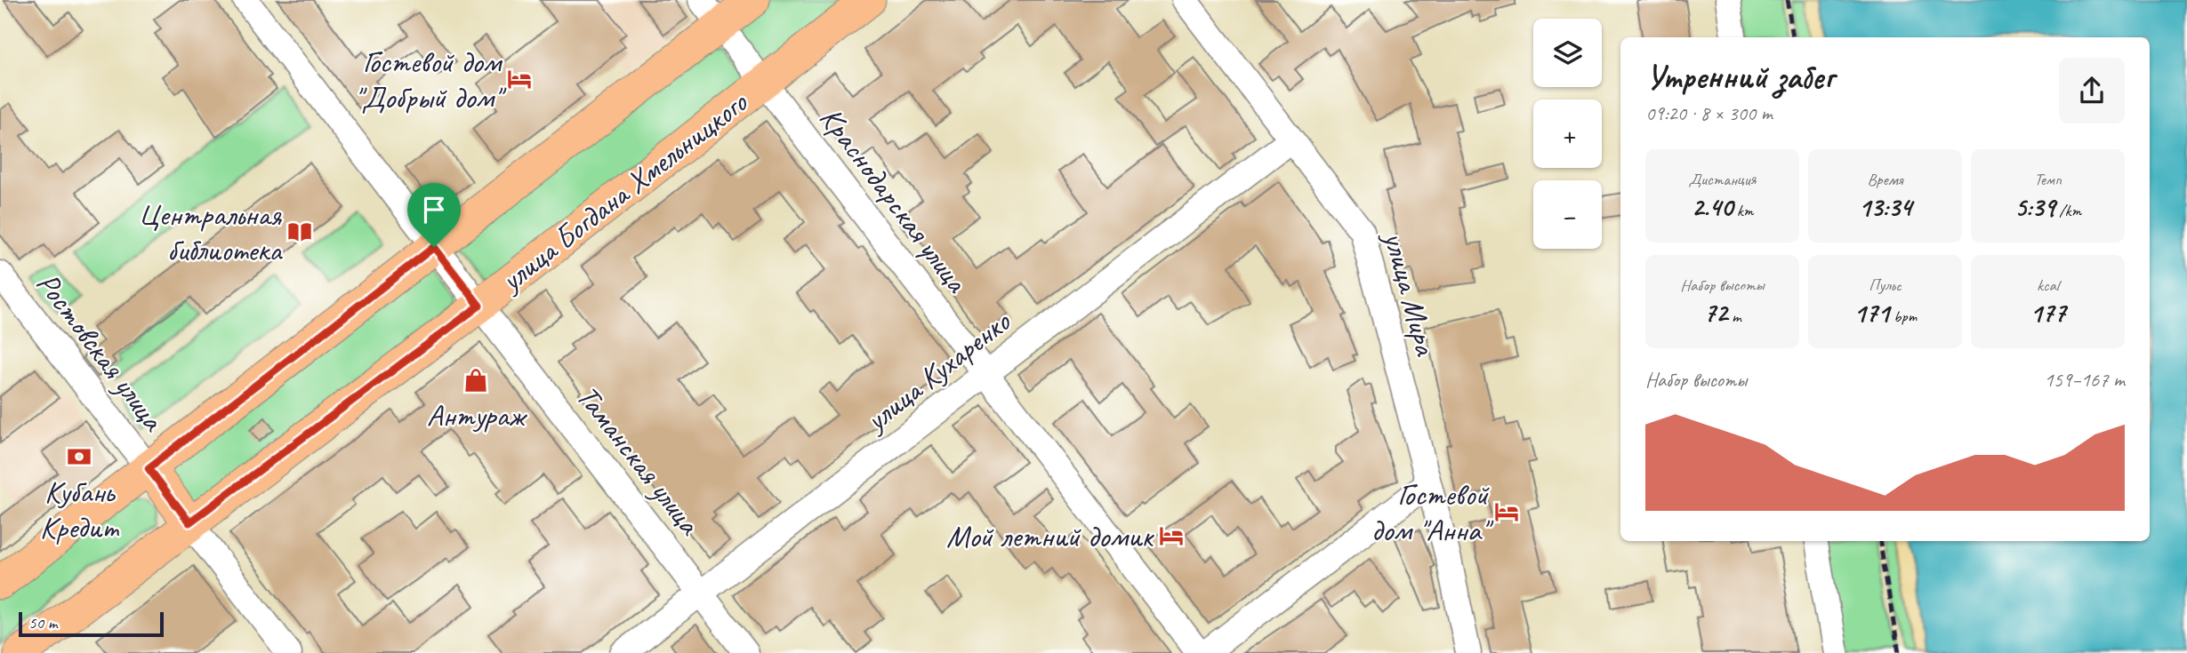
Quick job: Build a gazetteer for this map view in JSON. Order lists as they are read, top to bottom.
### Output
{
  "streets": {
    "main road": ["улица Богдана Хмельницкого"],
    "street": [
      "Краснодарская улица",
      "улица Мира",
      "Ростовская улица",
      "улица Кухаренко",
      "Таманская улица"
    ]
  },
  "crossings": [
    ["улица Богдана Хмельницкого", "Краснодарская улица"],
    ["улица Богдана Хмельницкого", "Таманская улица"],
    ["Краснодарская улица", "улица Кухаренко"],
    ["улица Мира", "улица Кухаренко"],
    ["улица Кухаренко", "Таманская улица"]
  ],
  "places": {
    "hotel": ["Гостевой дом \"Добрый дом\"", "Гостевой дом \"Анна\"", "Мой летний домик"],
    "library": ["Центральная библиотека"],
    "shop": ["Антураж"],
    "bank": ["Кубань Кредит"]
  },
  "scale_bar": "50 m",
  "page": {
    "map_buttons": ["+", "−"],
    "heading": ["Утренний забег", "09:20 · 8 × 300 m"],
    "stats": [
      ["Дистанция", "2.40 km"],
      ["Время", "13:34"],
      ["Темп", "5:39 /km"],
      ["Набор высоты", "72 m"],
      ["Пульс", "171 bpm"],
      ["kcal", "177"]
    ],
    "chart": ["Набор высоты", "159–167 m"],
    "scale": "50 m"
  }
}
